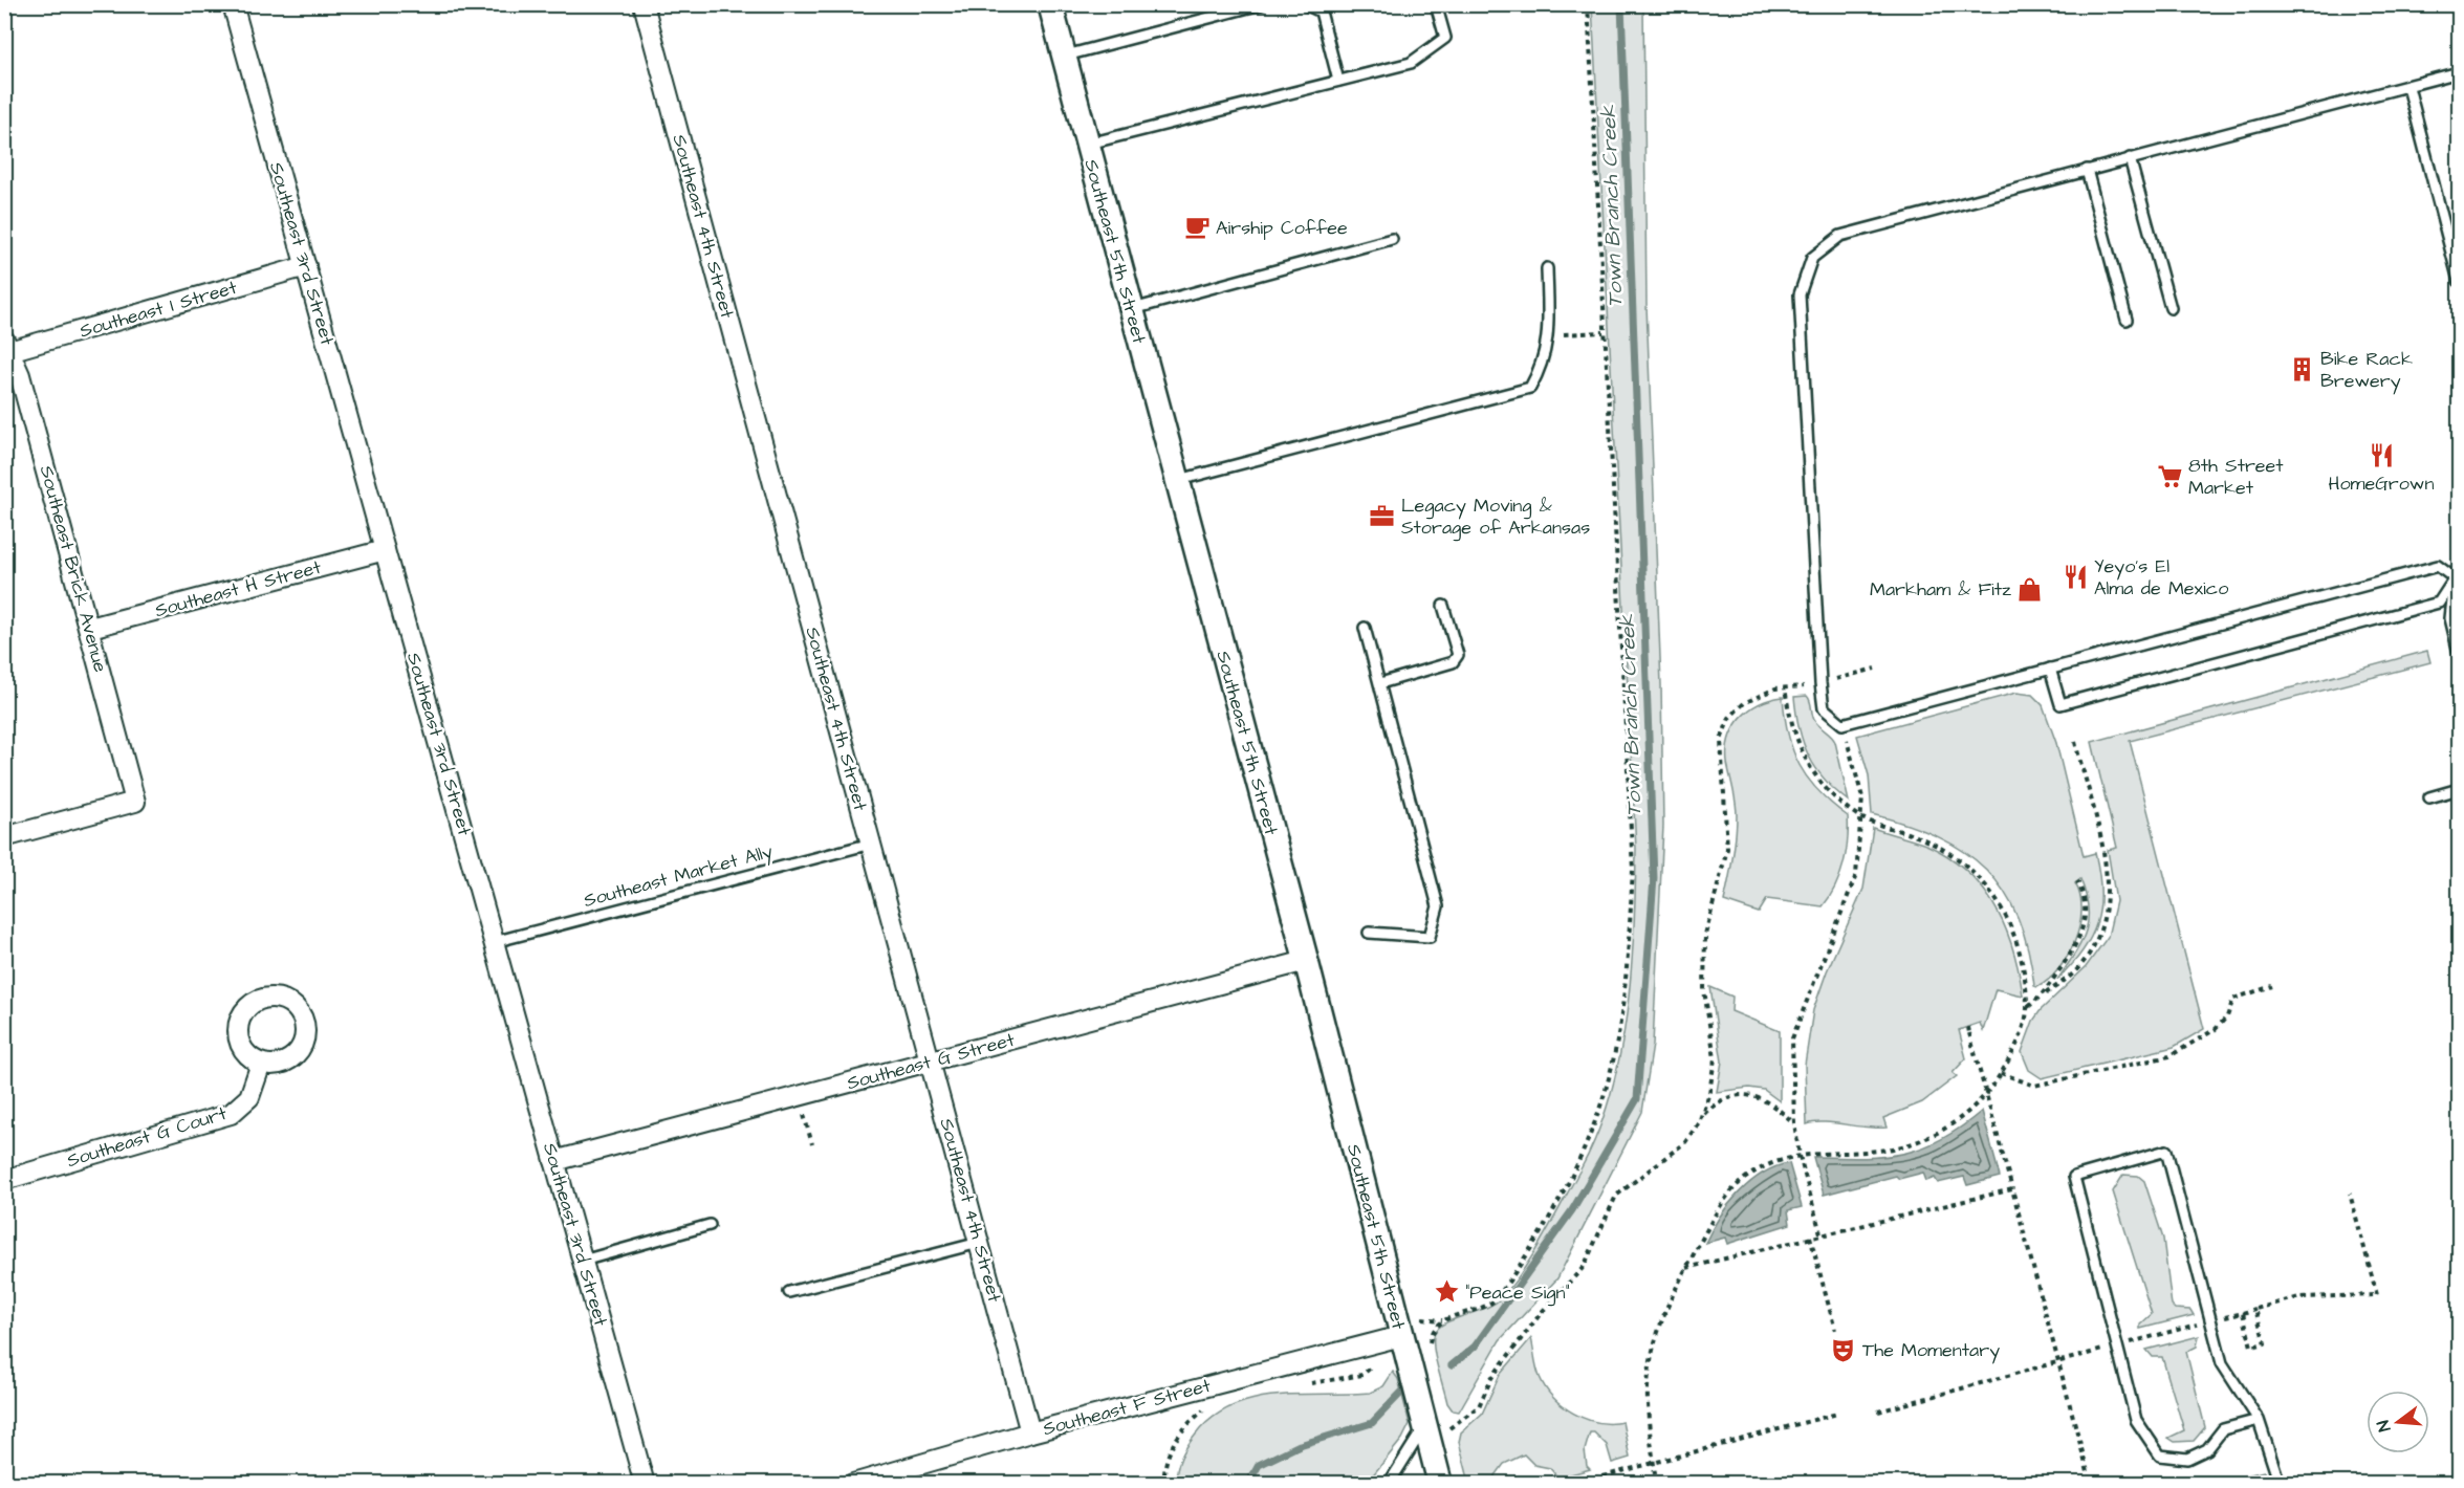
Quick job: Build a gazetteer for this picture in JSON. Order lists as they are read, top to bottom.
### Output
{
  "streets": {
    "street": [
      "Southeast 4th Street",
      "Southeast 5th Street",
      "Southeast 3rd Street",
      "Southeast I Street",
      "Southeast Brick Avenue",
      "Southeast H Street",
      "Southeast G Street",
      "Southeast G Court",
      "Southeast F Street"
    ],
    "lane": ["Southeast Market Ally"]
  },
  "crossings": [
    ["Southeast 4th Street", "Southeast Market Ally"],
    ["Southeast 4th Street", "Southeast G Street"],
    ["Southeast 4th Street", "Southeast F Street"],
    ["Southeast 5th Street", "Southeast G Street"],
    ["Southeast 5th Street", "Southeast F Street"],
    ["Southeast 3rd Street", "Southeast I Street"],
    ["Southeast 3rd Street", "Southeast H Street"],
    ["Southeast 3rd Street", "Southeast Market Ally"],
    ["Southeast 3rd Street", "Southeast G Street"],
    ["Southeast I Street", "Southeast Brick Avenue"],
    ["Southeast Brick Avenue", "Southeast H Street"]
  ],
  "water": ["Town Branch Creek"],
  "places": {
    "cafe": ["Airship Coffee"],
    "building": ["Bike Rack Brewery"],
    "restaurant": ["HomeGrown", "Yeyo's El Alma de Mexico"],
    "supermarket": ["8th Street Market"],
    "office": ["Legacy Moving & Storage of Arkansas"],
    "shop": ["Markham & Fitz"],
    "place": ["\"Peace Sign\""],
    "theatre": ["The Momentary"]
  },
  "north": "left"
}
